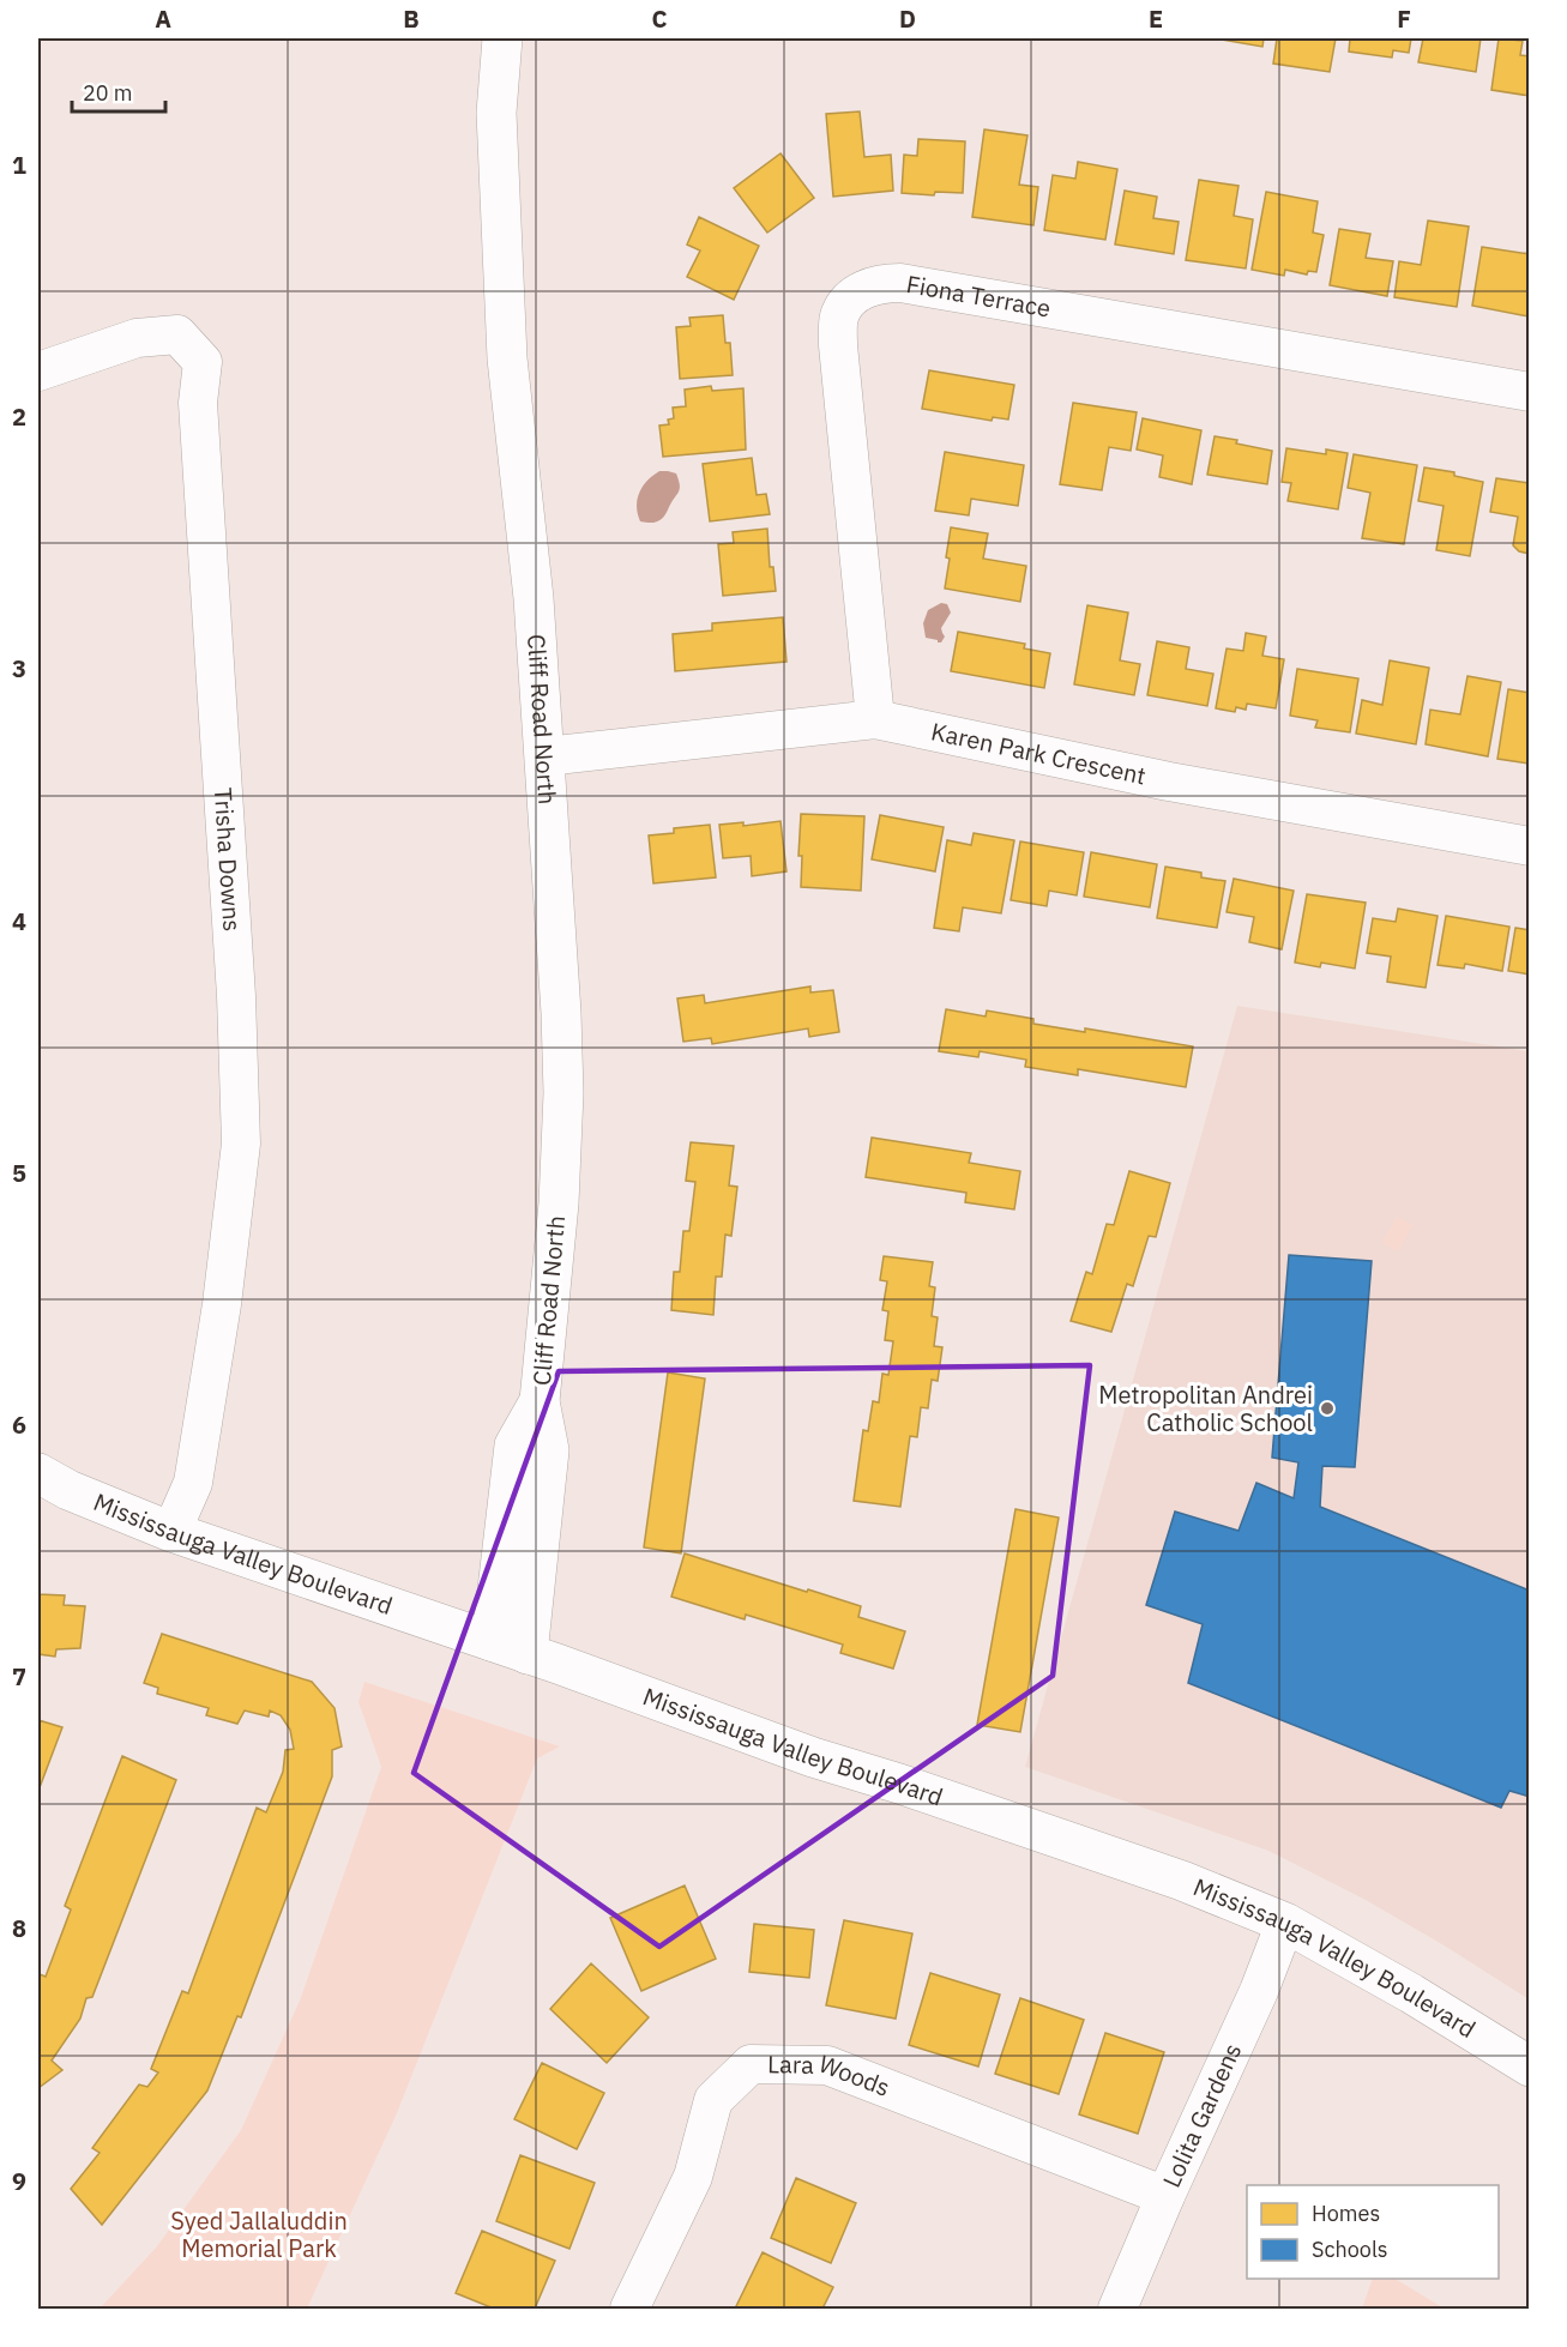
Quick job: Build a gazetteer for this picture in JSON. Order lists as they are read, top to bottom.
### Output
{
  "streets": {
    "street": [
      "Fiona Terrace",
      "Cliff Road North",
      "Karen Park Crescent",
      "Trisha Downs",
      "Mississauga Valley Boulevard",
      "Lara Woods",
      "Lolita Gardens"
    ]
  },
  "crossings": [
    ["Fiona Terrace", "Karen Park Crescent"],
    ["Cliff Road North", "Karen Park Crescent"],
    ["Cliff Road North", "Mississauga Valley Boulevard"],
    ["Trisha Downs", "Mississauga Valley Boulevard"],
    ["Mississauga Valley Boulevard", "Lolita Gardens"],
    ["Lara Woods", "Lolita Gardens"]
  ],
  "parks": ["Syed Jallaluddin Memorial Park"],
  "places": ["Metropolitan Andrei Catholic School"],
  "legend": ["Homes", "Schools"],
  "scale_bar": "20 m",
  "grid": {
    "columns": [
      "A",
      "B",
      "C",
      "D",
      "E",
      "F"
    ],
    "rows": [
      "1",
      "2",
      "3",
      "4",
      "5",
      "6",
      "7",
      "8",
      "9"
    ]
  }
}
